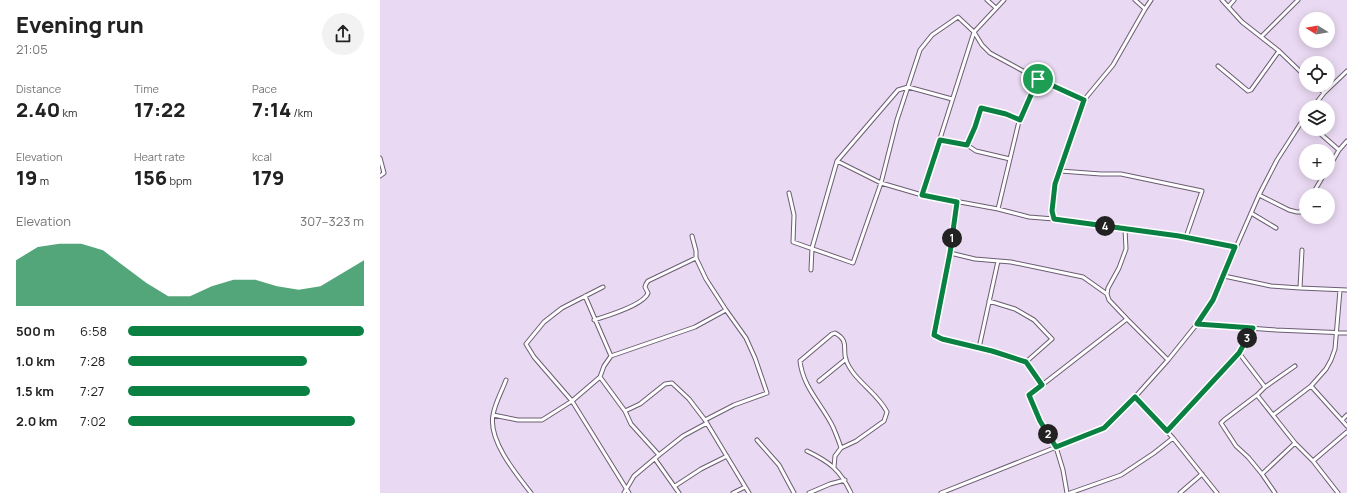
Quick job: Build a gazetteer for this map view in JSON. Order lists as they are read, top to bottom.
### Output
{
  "north": "left",
  "page": {
    "heading": ["Evening run", "21:05"],
    "map_buttons": ["+", "−"],
    "stats": [
      ["Distance", "2.40 km"],
      ["Time", "17:22"],
      ["Pace", "7:14 /km"],
      ["Elevation", "19 m"],
      ["Heart rate", "156 bpm"],
      ["kcal", "179"]
    ],
    "chart": ["Elevation", "307–323 m"],
    "pins": [
      "4",
      "1",
      "3",
      "2"
    ],
    "list": [
      {
        "name": "500 m",
        "note": "6:58"
      },
      {
        "name": "1.0 km",
        "note": "7:28"
      },
      {
        "name": "1.5 km",
        "note": "7:27"
      },
      {
        "name": "2.0 km",
        "note": "7:02"
      }
    ]
  }
}
